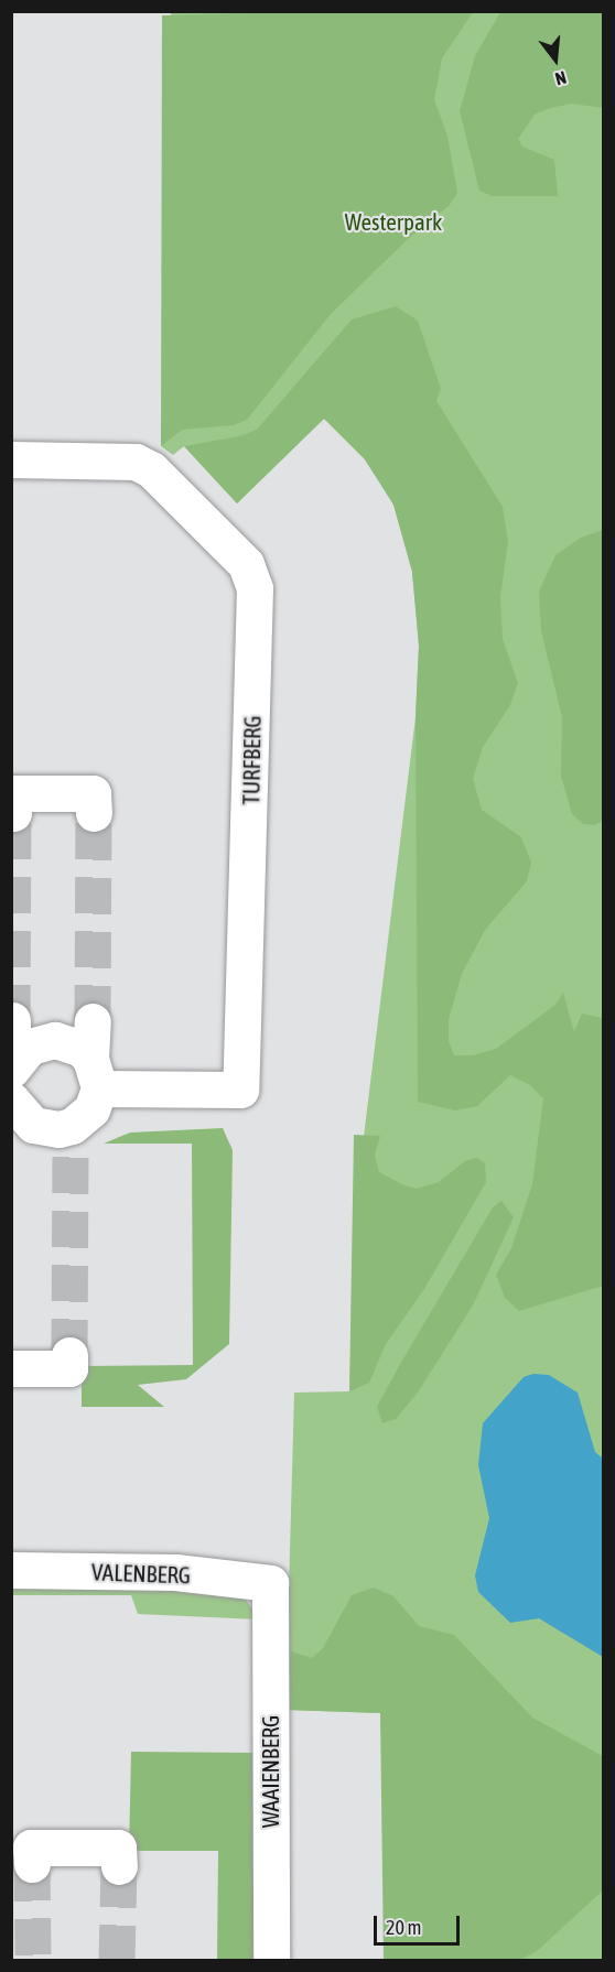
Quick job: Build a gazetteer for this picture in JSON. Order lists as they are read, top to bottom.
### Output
{
  "streets": {
    "street": ["TURFBERG", "VALENBERG", "WAAIENBERG"]
  },
  "crossings": [
    ["VALENBERG", "WAAIENBERG"]
  ],
  "parks": ["Westerpark"],
  "scale_bar": "20 m",
  "north": "bottom"
}
